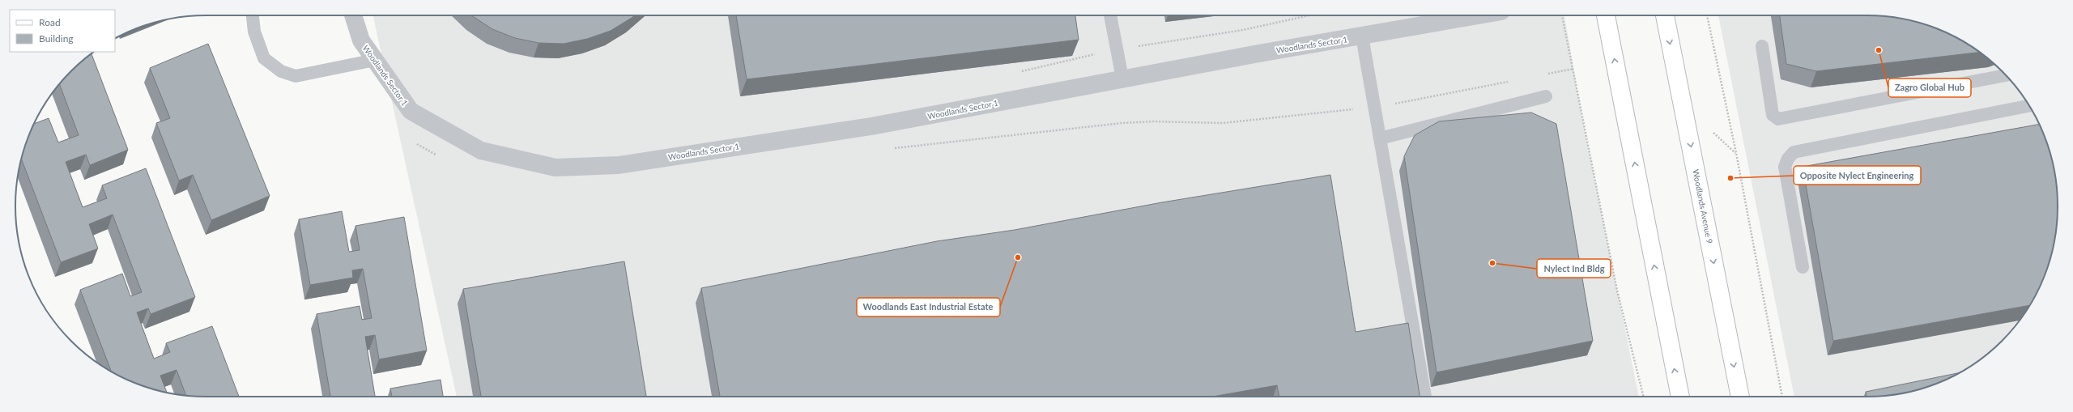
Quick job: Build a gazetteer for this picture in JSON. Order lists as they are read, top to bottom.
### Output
{
  "streets": {
    "main road": ["Woodlands Avenue 9"],
    "street": ["Woodlands Sector 1"]
  },
  "places": [
    "Zagro Global Hub",
    "Opposite Nylect Engineering",
    "Woodlands East Industrial Estate",
    "Nylect Ind Bldg"
  ],
  "legend": ["Road", "Building"]
}
